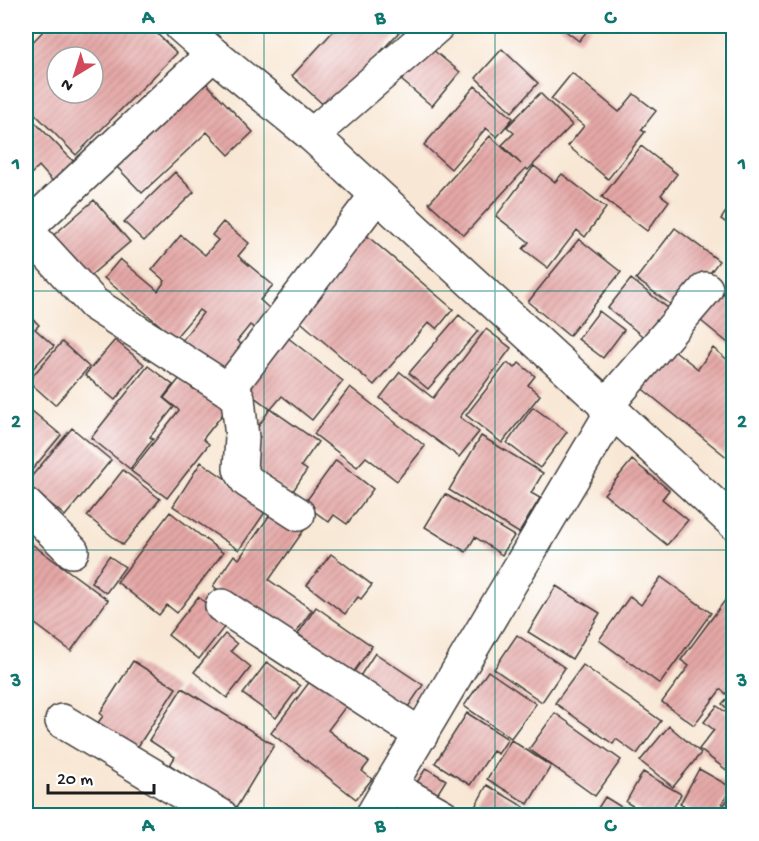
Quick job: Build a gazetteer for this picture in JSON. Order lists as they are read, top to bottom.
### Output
{
  "scale_bar": "20 m",
  "north": "bottom left",
  "grid": {
    "columns": ["A", "B", "C"],
    "rows": ["1", "2", "3"]
  }
}
